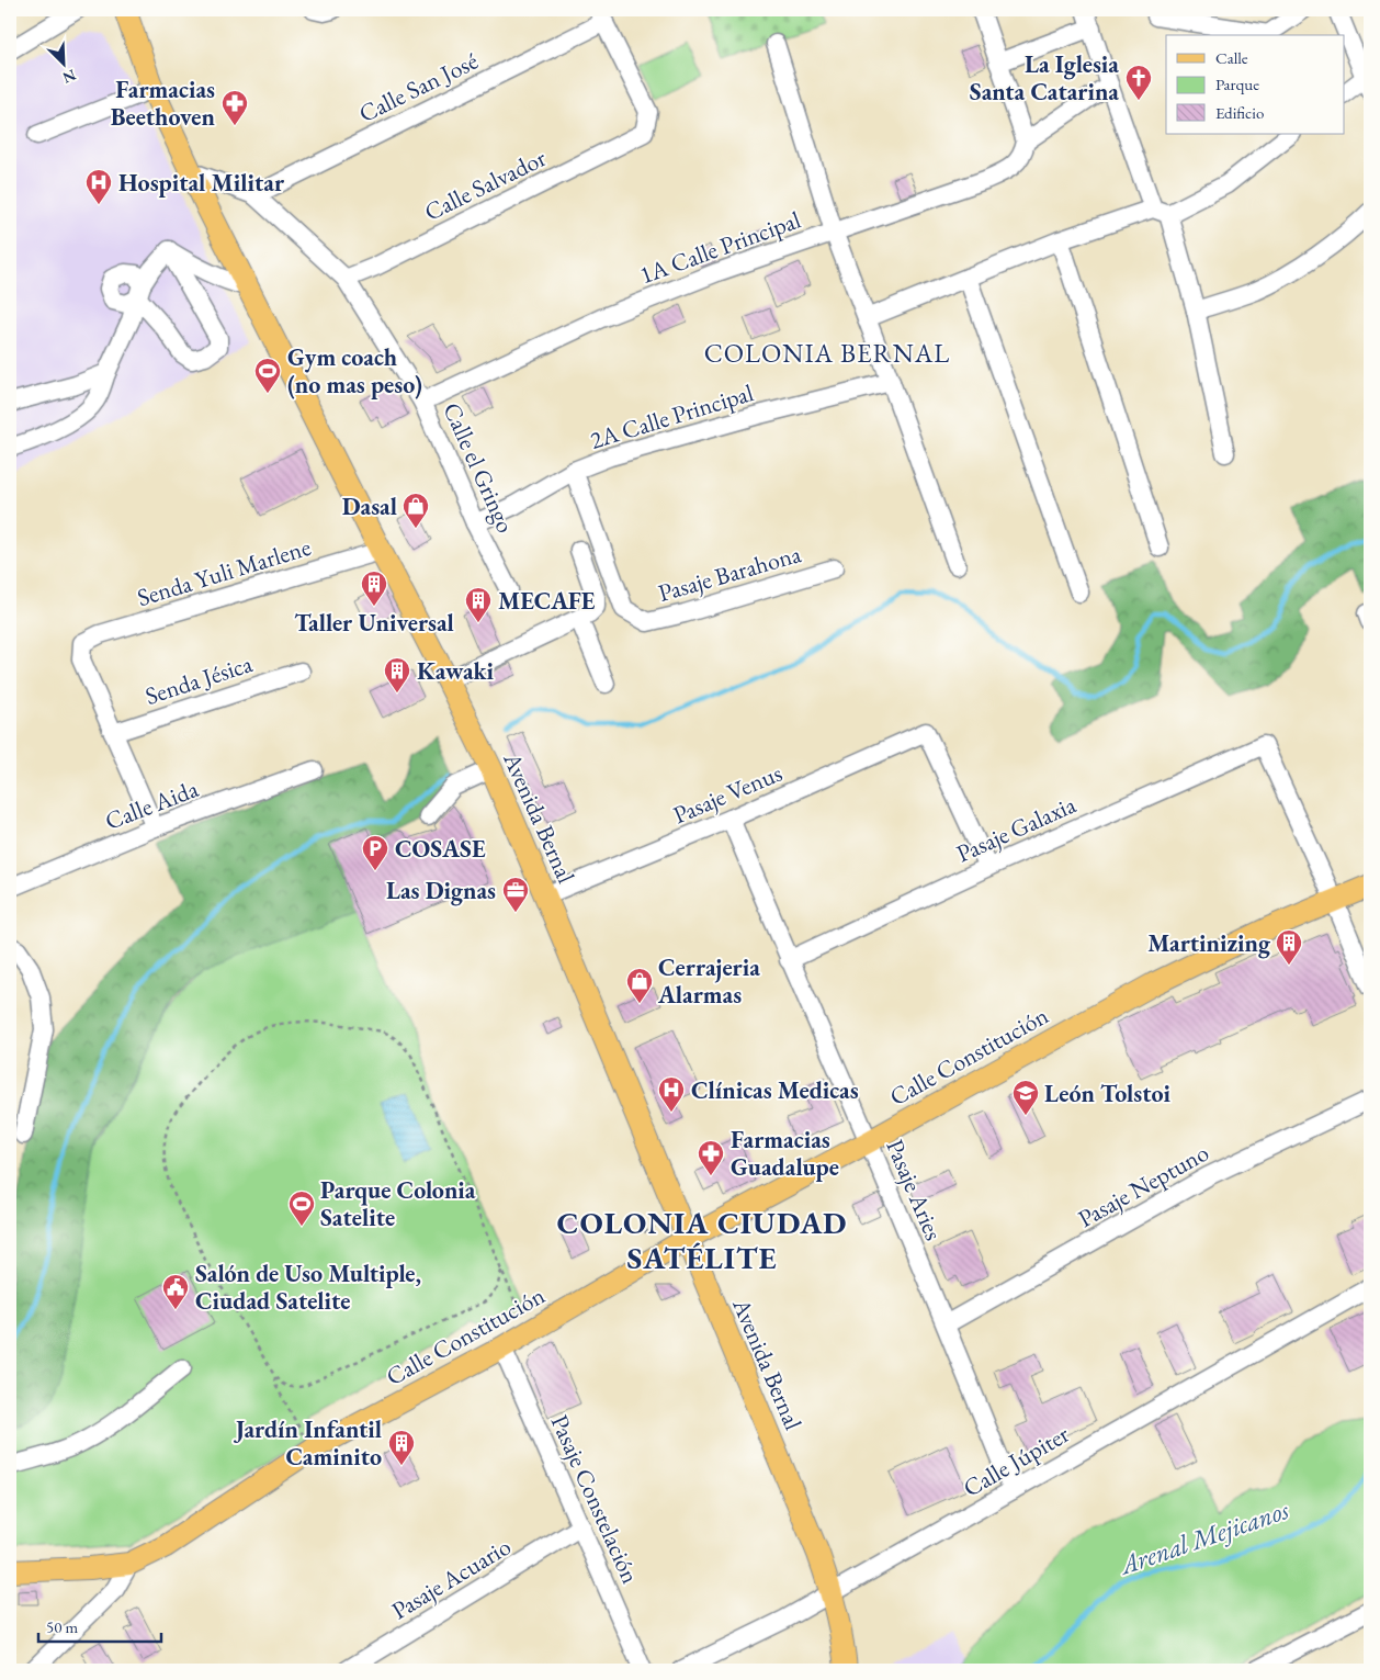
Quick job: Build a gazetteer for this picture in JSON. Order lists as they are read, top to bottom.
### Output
{
  "streets": {
    "main road": ["Avenida Bernal", "Calle Constitución"],
    "street": [
      "Calle San José",
      "Calle Salvador",
      "1A Calle Principal",
      "2A Calle Principal",
      "Calle el Gringo",
      "Senda Yuli Marlene",
      "Pasaje Barahona",
      "Senda Jésica",
      "Pasaje Venus",
      "Calle Aida",
      "Pasaje Galaxia",
      "Pasaje Neptuno",
      "Pasaje Aries",
      "Calle Júpiter",
      "Pasaje Constelación",
      "Pasaje Acuario"
    ]
  },
  "crossings": [
    ["Calle San José", "Calle Salvador"],
    ["Calle San José", "Calle el Gringo"],
    ["Calle Salvador", "Calle el Gringo"],
    ["1A Calle Principal", "Calle el Gringo"],
    ["2A Calle Principal", "Calle el Gringo"],
    ["2A Calle Principal", "Pasaje Barahona"],
    ["Calle el Gringo", "Avenida Bernal"],
    ["Senda Yuli Marlene", "Senda Jésica"],
    ["Senda Yuli Marlene", "Avenida Bernal"],
    ["Pasaje Venus", "Avenida Bernal"],
    ["Pasaje Venus", "Pasaje Galaxia"],
    ["Pasaje Venus", "Pasaje Aries"],
    ["Avenida Bernal", "Calle Constitución"],
    ["Avenida Bernal", "Calle Júpiter"],
    ["Pasaje Galaxia", "Calle Constitución"],
    ["Pasaje Galaxia", "Pasaje Aries"],
    ["Calle Constitución", "Pasaje Aries"],
    ["Calle Constitución", "Pasaje Constelación"],
    ["Pasaje Neptuno", "Pasaje Aries"],
    ["Pasaje Aries", "Calle Júpiter"],
    ["Pasaje Constelación", "Pasaje Acuario"]
  ],
  "districts": ["COLONIA BERNAL", "COLONIA CIUDAD SATÉLITE"],
  "water": ["Arenal Mejicanos"],
  "places": {
    "church": ["La Iglesia Santa Catarina"],
    "pharmacy": ["Farmacias Beethoven", "Farmacias Guadalupe"],
    "hospital": ["Hospital Militar", "Clínicas Medicas"],
    "sports": ["Gym coach (no mas peso)", "Parque Colonia Satelite"],
    "shop": ["Dasal", "Cerrajeria Alarmas"],
    "building": [
      "Taller Universal",
      "MECAFE",
      "Kawaki",
      "Martinizing",
      "Jardín Infantil Caminito"
    ],
    "parking": ["COSASE"],
    "office": ["Las Dignas"],
    "school or university": ["León Tolstoi"],
    "public building": ["Salón de Uso Multiple, Ciudad Satelite"]
  },
  "legend": ["Calle", "Parque", "Edificio"],
  "scale_bar": "50 m",
  "north": "bottom right"
}
